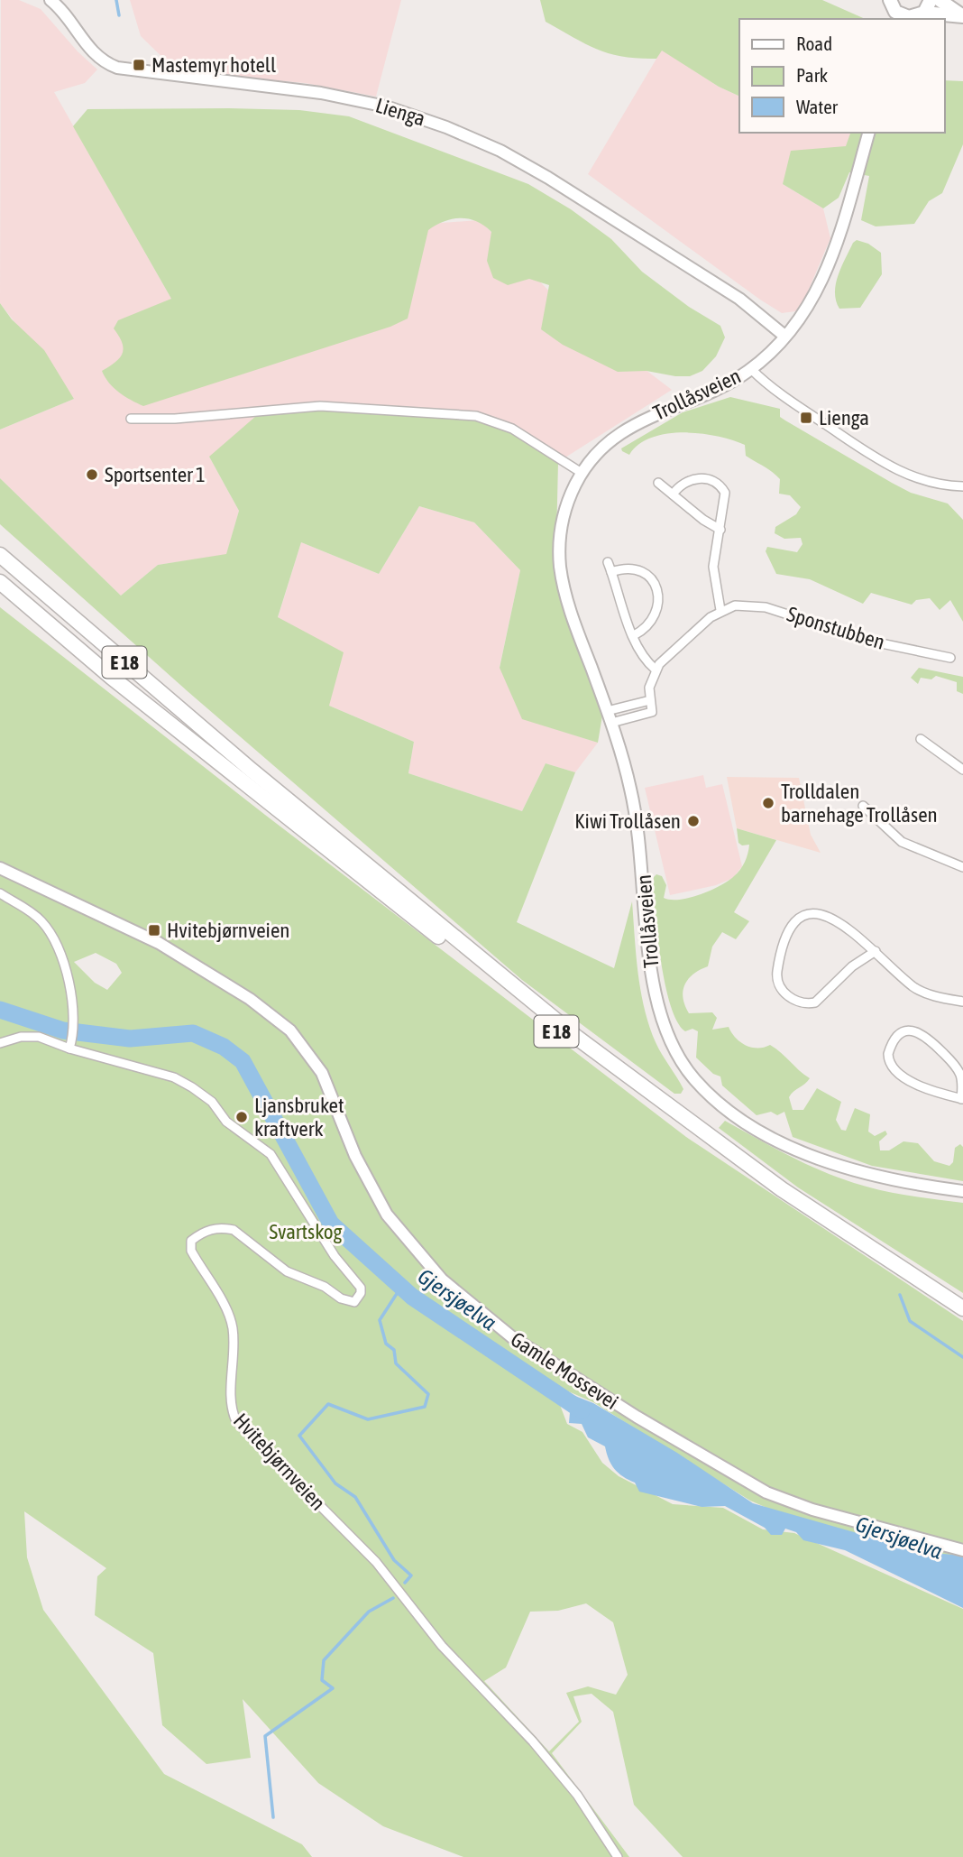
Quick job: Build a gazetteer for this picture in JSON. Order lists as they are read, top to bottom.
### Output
{
  "streets": {
    "highway": ["E 18"],
    "street": [
      "Lienga",
      "Trollåsveien",
      "Sponstubben",
      "Gamle Mossevei",
      "Hvitebjørnveien"
    ]
  },
  "crossings": [
    ["Lienga", "Trollåsveien"]
  ],
  "water": ["Gjersjøelva"],
  "parks": ["Svartskog"],
  "places": {
    "transit": ["Mastemyr hotell", "Lienga", "Hvitebjørnveien"],
    "other": [
      "Sportsenter 1",
      "Trolldalen barnehage Trollåsen",
      "Kiwi Trollåsen",
      "Ljansbruket kraftverk"
    ]
  },
  "legend": ["Road", "Park", "Water"]
}
